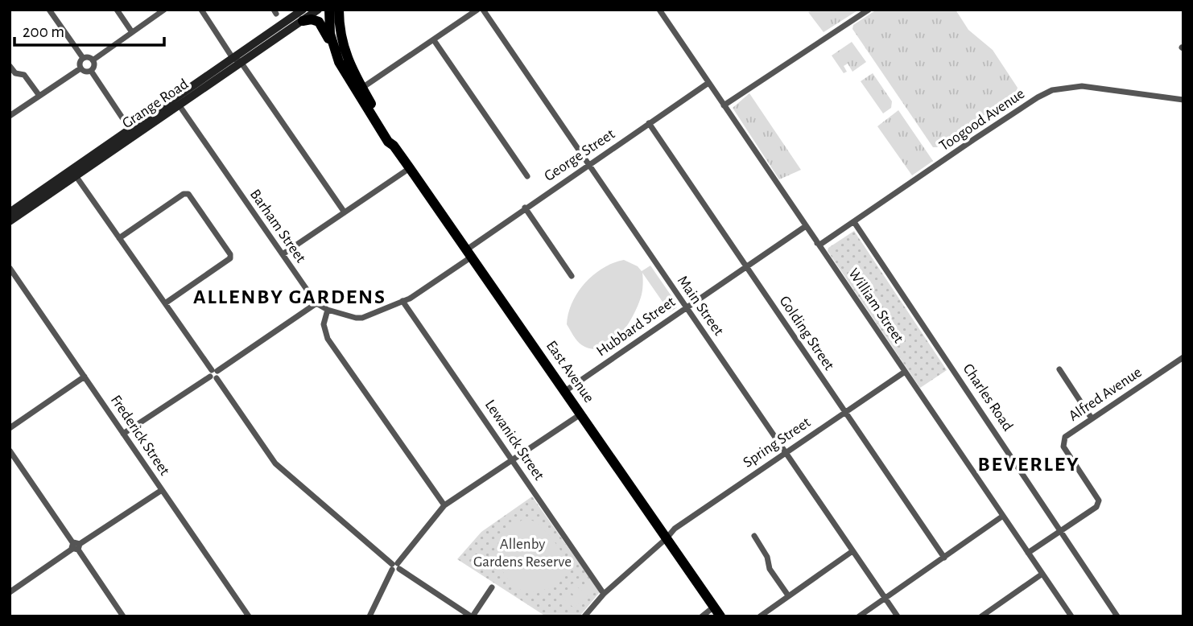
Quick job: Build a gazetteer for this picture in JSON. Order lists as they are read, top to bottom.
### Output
{
  "streets": {
    "main road": ["Grange Road", "East Avenue"],
    "street": [
      "Toogood Avenue",
      "George Street",
      "Barham Street",
      "Main Street",
      "William Street",
      "Hubbard Street",
      "Golding Street",
      "Alfred Avenue",
      "Charles Road",
      "Frederick Street",
      "Lewanick Street",
      "Spring Street"
    ]
  },
  "crossings": [
    ["Grange Road", "Barham Street"],
    ["Toogood Avenue", "William Street"],
    ["Toogood Avenue", "Charles Road"],
    ["George Street", "Barham Street"],
    ["George Street", "Main Street"],
    ["George Street", "William Street"],
    ["George Street", "Golding Street"],
    ["George Street", "East Avenue"],
    ["George Street", "Lewanick Street"],
    ["Barham Street", "Lewanick Street"],
    ["Main Street", "Hubbard Street"],
    ["Main Street", "Spring Street"],
    ["William Street", "Hubbard Street"],
    ["William Street", "Alfred Avenue"],
    ["William Street", "Spring Street"],
    ["Hubbard Street", "Golding Street"],
    ["Hubbard Street", "East Avenue"],
    ["Golding Street", "Spring Street"],
    ["East Avenue", "Spring Street"],
    ["Alfred Avenue", "Charles Road"],
    ["Lewanick Street", "Spring Street"]
  ],
  "districts": ["ALLENBY GARDENS", "BEVERLEY"],
  "parks": ["Allenby Gardens Reserve"],
  "scale_bar": "200 m"
}
